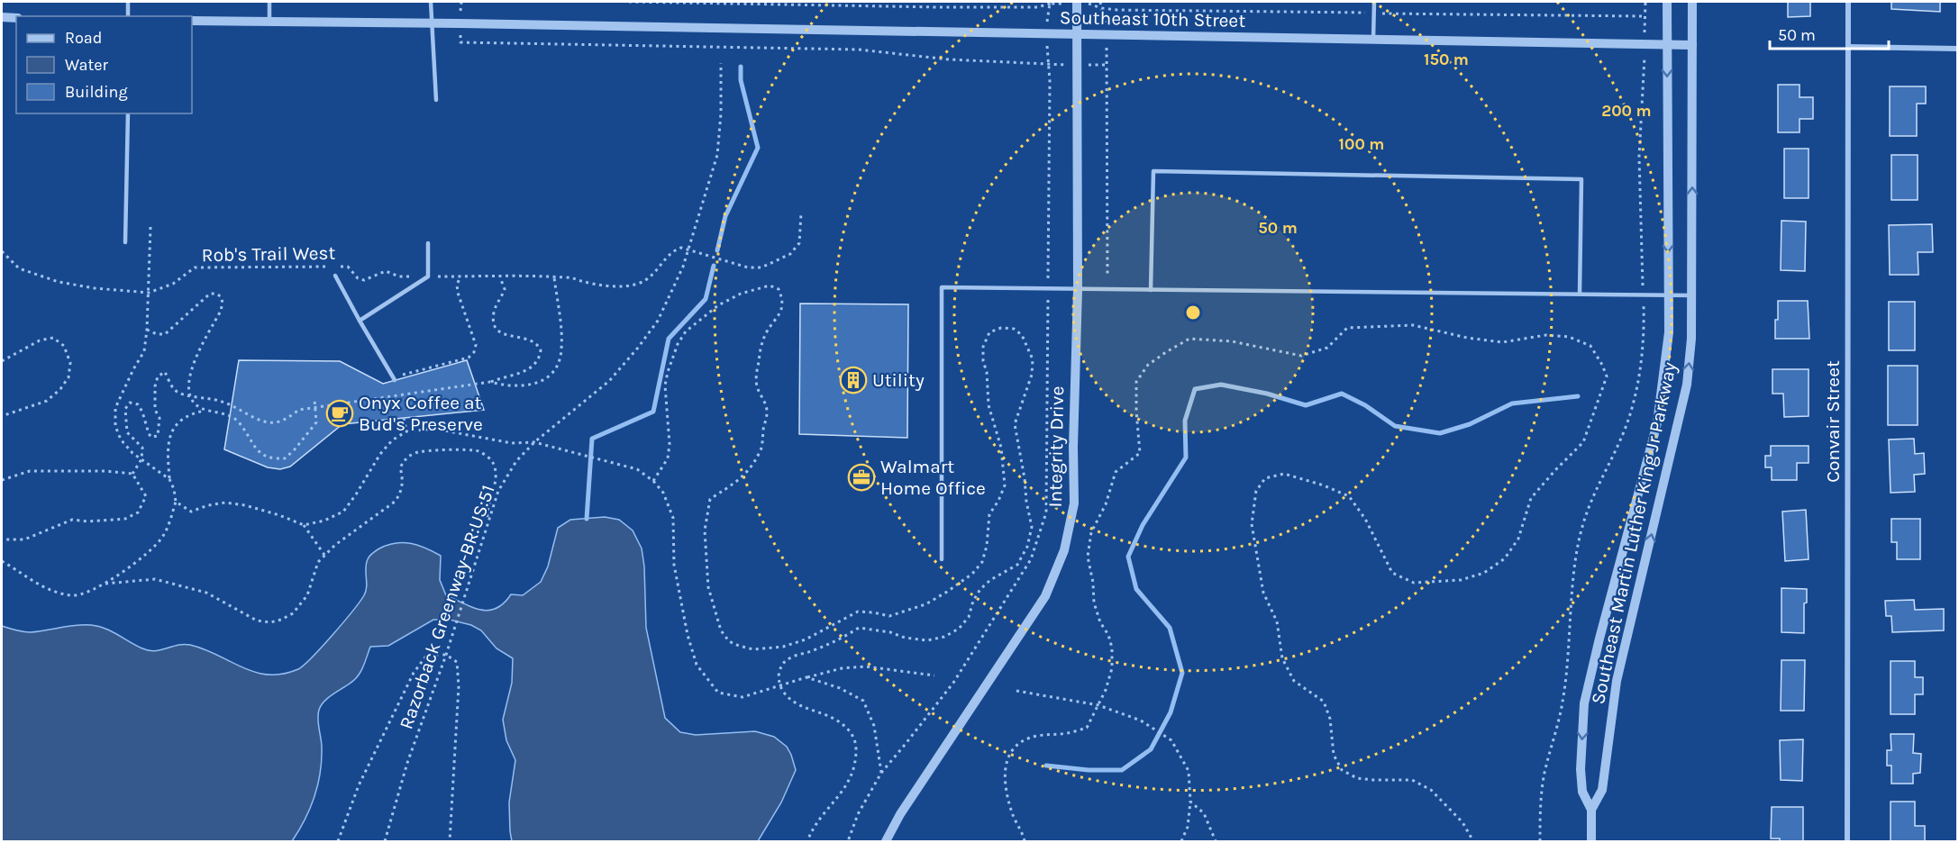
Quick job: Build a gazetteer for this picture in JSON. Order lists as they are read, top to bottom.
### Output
{
  "streets": {
    "street": [
      "Southeast 10th Street",
      "Convair Street",
      "Integrity Drive",
      "Southeast Martin Luther King Jr Parkway"
    ],
    "path": ["Rob's Trail West", "Razorback Greenway-BR:US:51"]
  },
  "crossings": [
    ["Southeast 10th Street", "Integrity Drive"],
    ["Southeast 10th Street", "Southeast Martin Luther King Jr Parkway"]
  ],
  "places": {
    "building": ["Utility"],
    "cafe": ["Onyx Coffee at Bud's Preserve"],
    "office": ["Walmart Home Office"]
  },
  "legend": ["Road", "Water", "Building"],
  "scale_bar": "50 m",
  "rings": [
    "150 m",
    "200 m",
    "100 m",
    "50 m"
  ]
}
